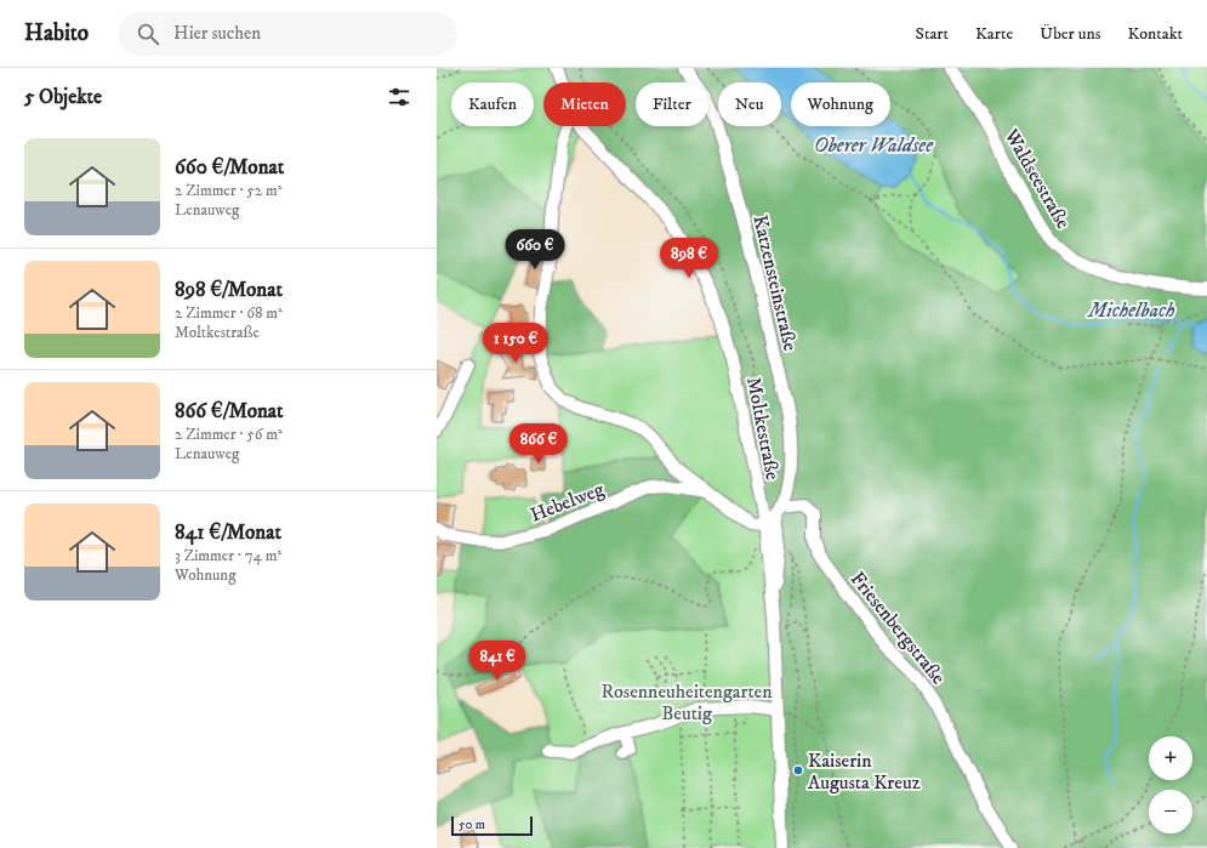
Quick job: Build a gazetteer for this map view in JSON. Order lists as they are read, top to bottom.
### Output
{
  "streets": {
    "street": [
      "Waldseestraße",
      "Katzensteinstraße",
      "Moltkestraße",
      "Hebelweg",
      "Friesenbergstraße"
    ]
  },
  "crossings": [
    ["Katzensteinstraße", "Moltkestraße"],
    ["Katzensteinstraße", "Friesenbergstraße"],
    ["Moltkestraße", "Hebelweg"]
  ],
  "water": ["Oberer Waldsee", "Michelbach"],
  "parks": ["Rosenneuheitengarten Beutig"],
  "places": ["Kaiserin Augusta Kreuz"],
  "scale_bar": "50 m",
  "page": {
    "header": "Habito",
    "search": "Hier suchen",
    "nav": [
      "Start",
      "Karte",
      "Über uns",
      "Kontakt"
    ],
    "heading": "5 Objekte",
    "chip": [
      "Kaufen",
      "Mieten",
      "Filter",
      "Neu",
      "Wohnung"
    ],
    "list": [
      {
        "name": "660 €/Monat",
        "note": "2 Zimmer · 52 m² · Lenauweg"
      },
      {
        "name": "898 €/Monat",
        "note": "2 Zimmer · 68 m² · Moltkestraße"
      },
      {
        "name": "866 €/Monat",
        "note": "2 Zimmer · 56 m² · Lenauweg"
      },
      {
        "name": "841 €/Monat",
        "note": "3 Zimmer · 74 m² · Wohnung"
      }
    ],
    "price": [
      "660 €",
      "898 €",
      "1 150 €",
      "866 €",
      "841 €"
    ],
    "map_buttons": ["+", "−"],
    "scale": "50 m"
  }
}
